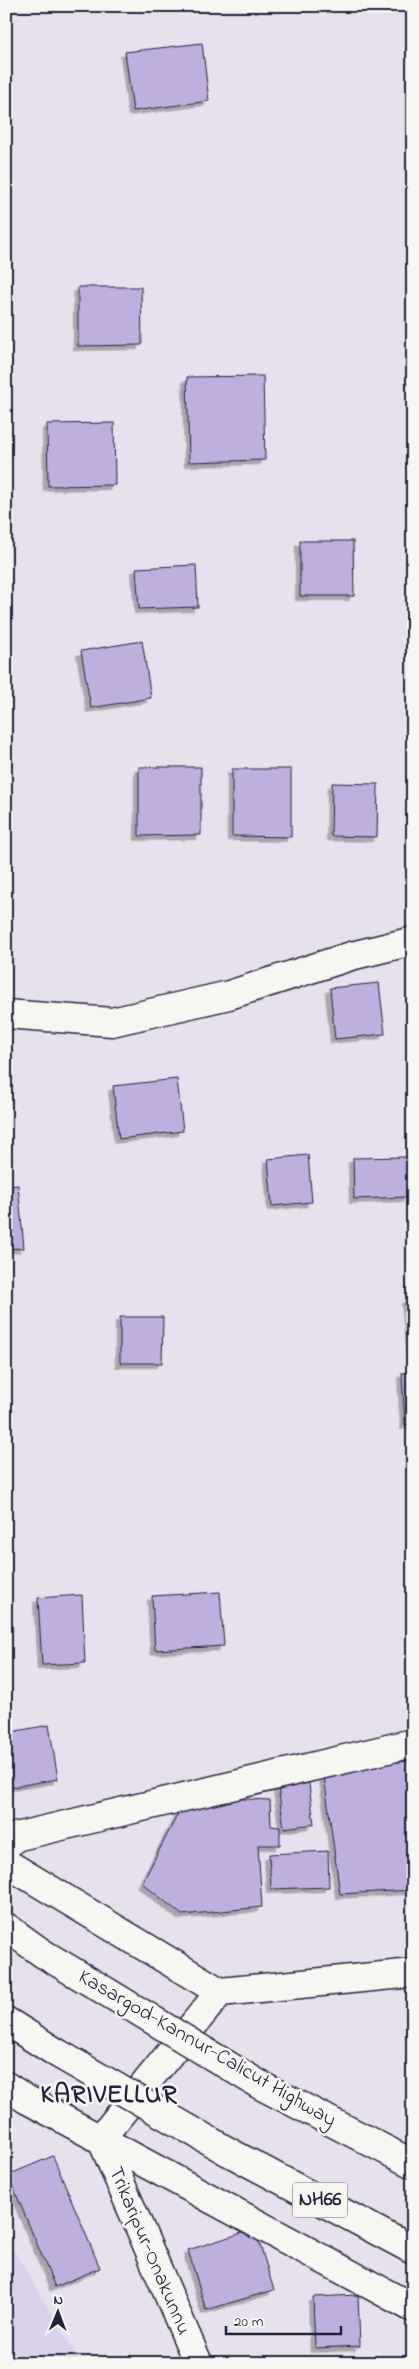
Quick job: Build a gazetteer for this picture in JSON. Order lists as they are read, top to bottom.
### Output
{
  "streets": {
    "main road": ["Kasargod-Kannur-Calicut Highway", "NH66", "Trikaripur-Onakunnu"]
  },
  "districts": ["KARIVELLUR"],
  "scale_bar": "20 m",
  "north": "top"
}
